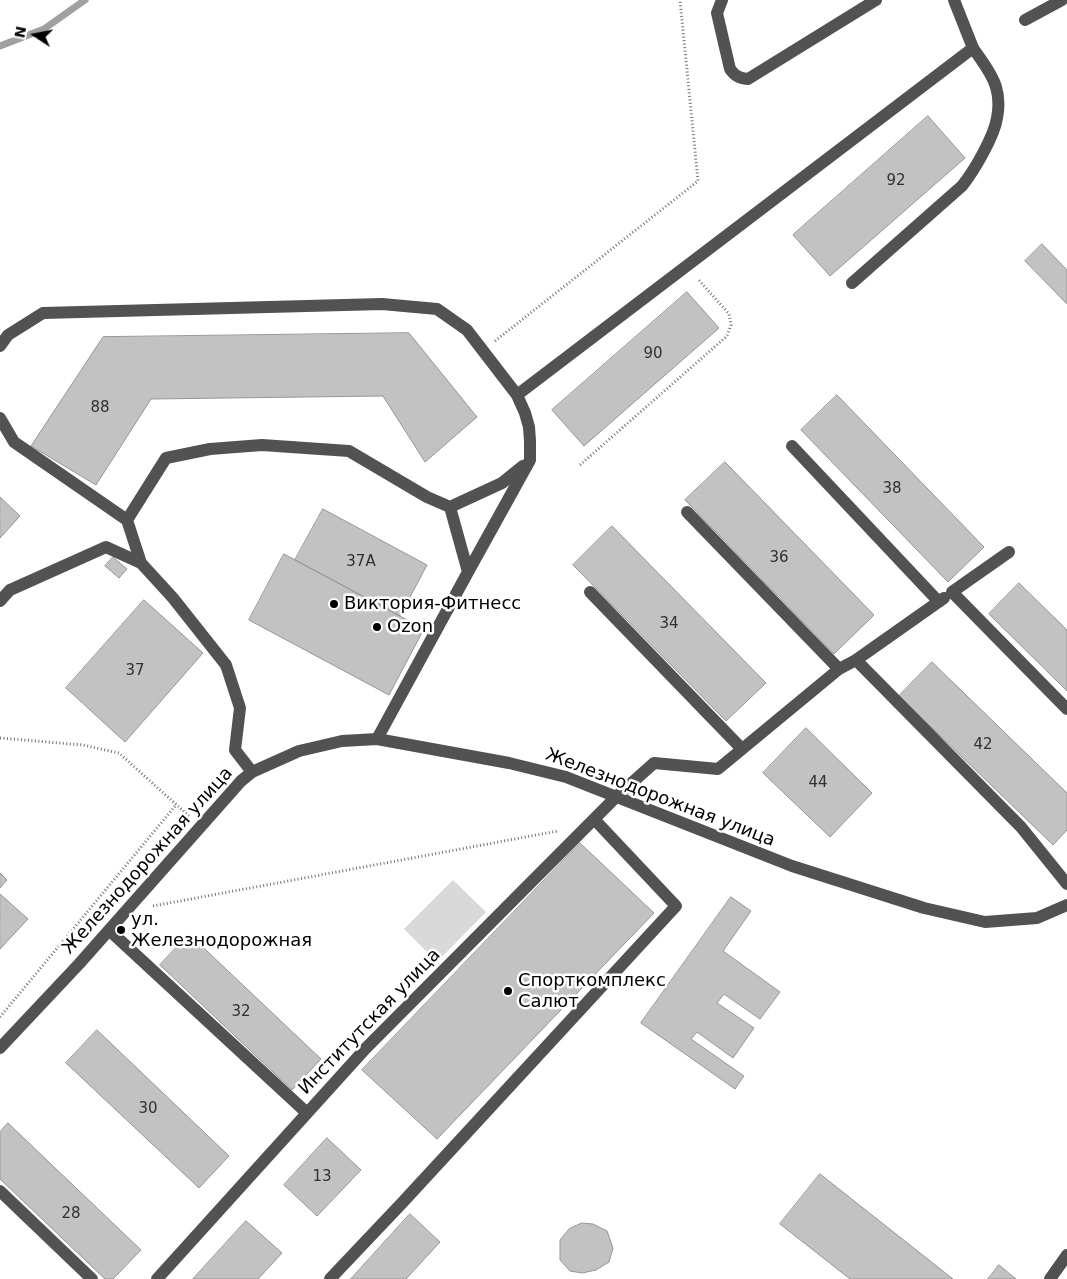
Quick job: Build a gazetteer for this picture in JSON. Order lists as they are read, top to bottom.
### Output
{
  "streets": {
    "street": ["Железнодорожная улица", "Институтская улица"]
  },
  "crossings": [
    ["Железнодорожная улица", "Институтская улица"]
  ],
  "places": [
    "Виктория-Фитнесс",
    "Ozon",
    "ул. Железнодорожная",
    "Спорткомплекс Салют"
  ],
  "house_numbers": [
    "92",
    "90",
    "88",
    "38",
    "36",
    "37А",
    "34",
    "37",
    "42",
    "44",
    "32",
    "30",
    "13",
    "28"
  ],
  "north": "left"
}
